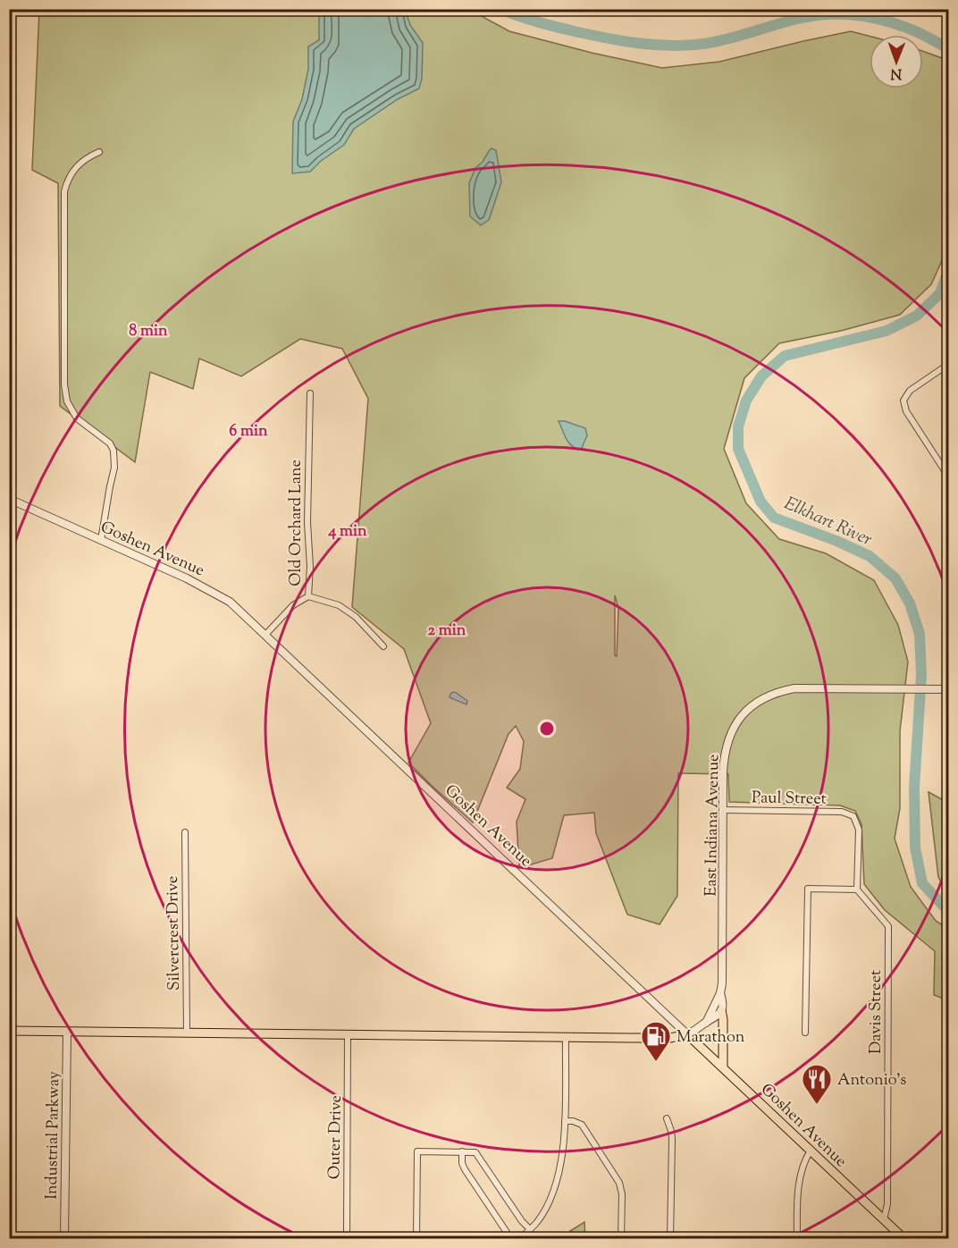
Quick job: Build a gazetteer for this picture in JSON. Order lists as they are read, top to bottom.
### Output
{
  "streets": {
    "main road": ["Goshen Avenue"],
    "street": [
      "Old Orchard Lane",
      "Paul Street",
      "East Indiana Avenue",
      "Silvercrest Drive",
      "Davis Street",
      "Industrial Parkway",
      "Outer Drive"
    ]
  },
  "crossings": [
    ["Old Orchard Lane", "Goshen Avenue"],
    ["Goshen Avenue", "Davis Street"],
    ["Paul Street", "East Indiana Avenue"],
    ["Paul Street", "Davis Street"]
  ],
  "water": ["Elkhart River"],
  "places": {
    "fuel station": ["Marathon"],
    "restaurant": ["Antonio's"]
  },
  "north": "bottom",
  "rings": [
    "8 min",
    "6 min",
    "4 min",
    "2 min"
  ]
}
